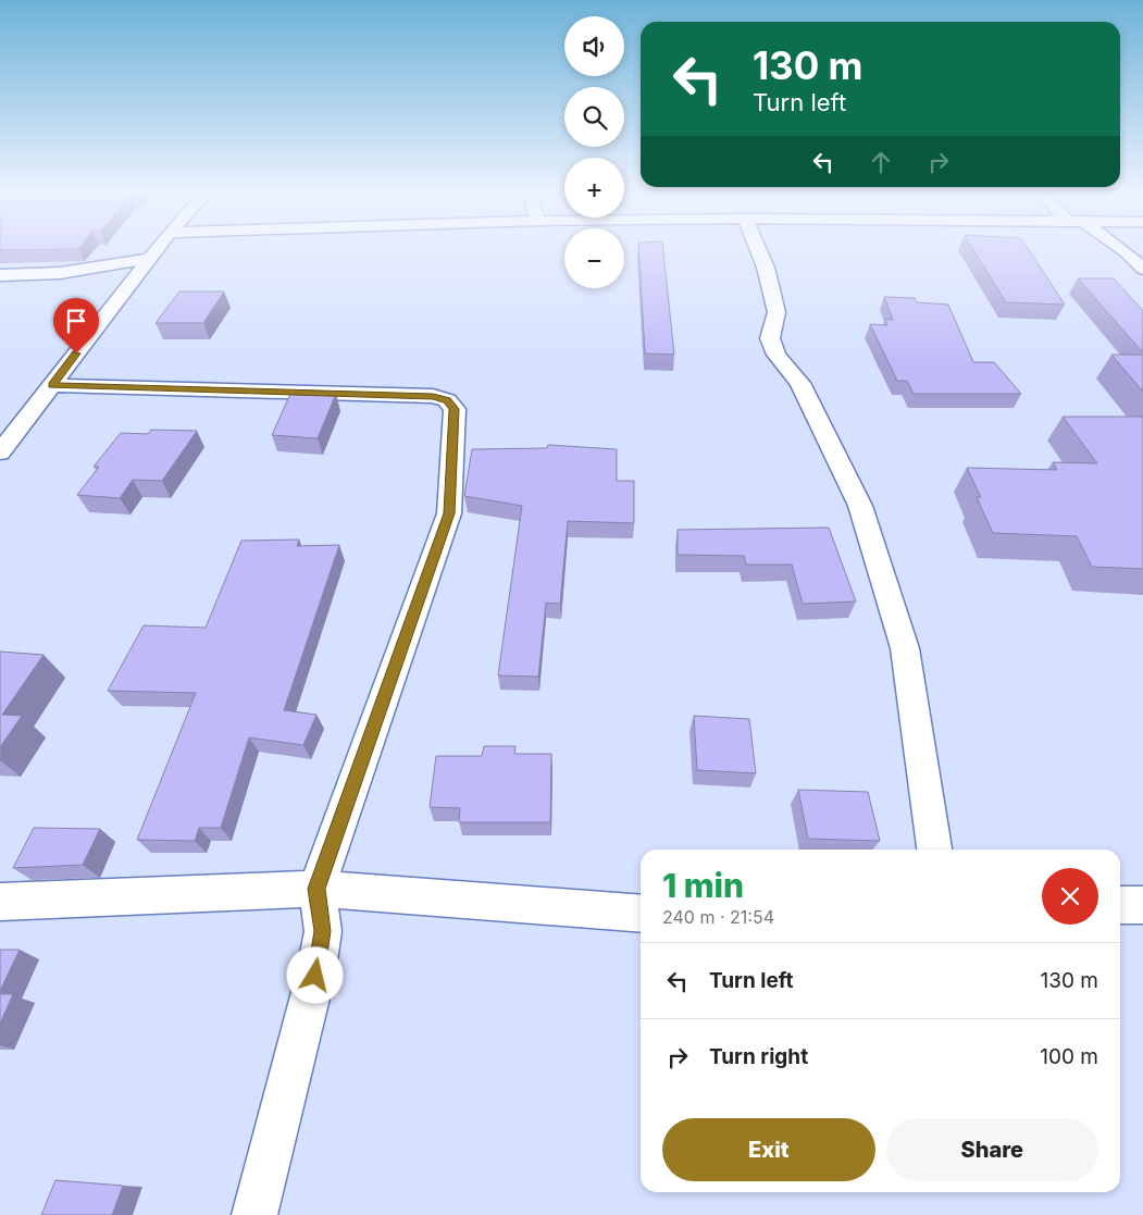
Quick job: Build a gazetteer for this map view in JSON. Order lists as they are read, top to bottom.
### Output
{
  "page": {
    "map_buttons": ["+", "−"],
    "turn": ["130 m", "Turn left"],
    "heading": ["1 min", "240 m · 21:54"],
    "list": [
      {
        "name": "Turn left",
        "value": "130 m"
      },
      {
        "name": "Turn right",
        "value": "100 m"
      }
    ],
    "buttons": ["Exit", "Share"]
  }
}
